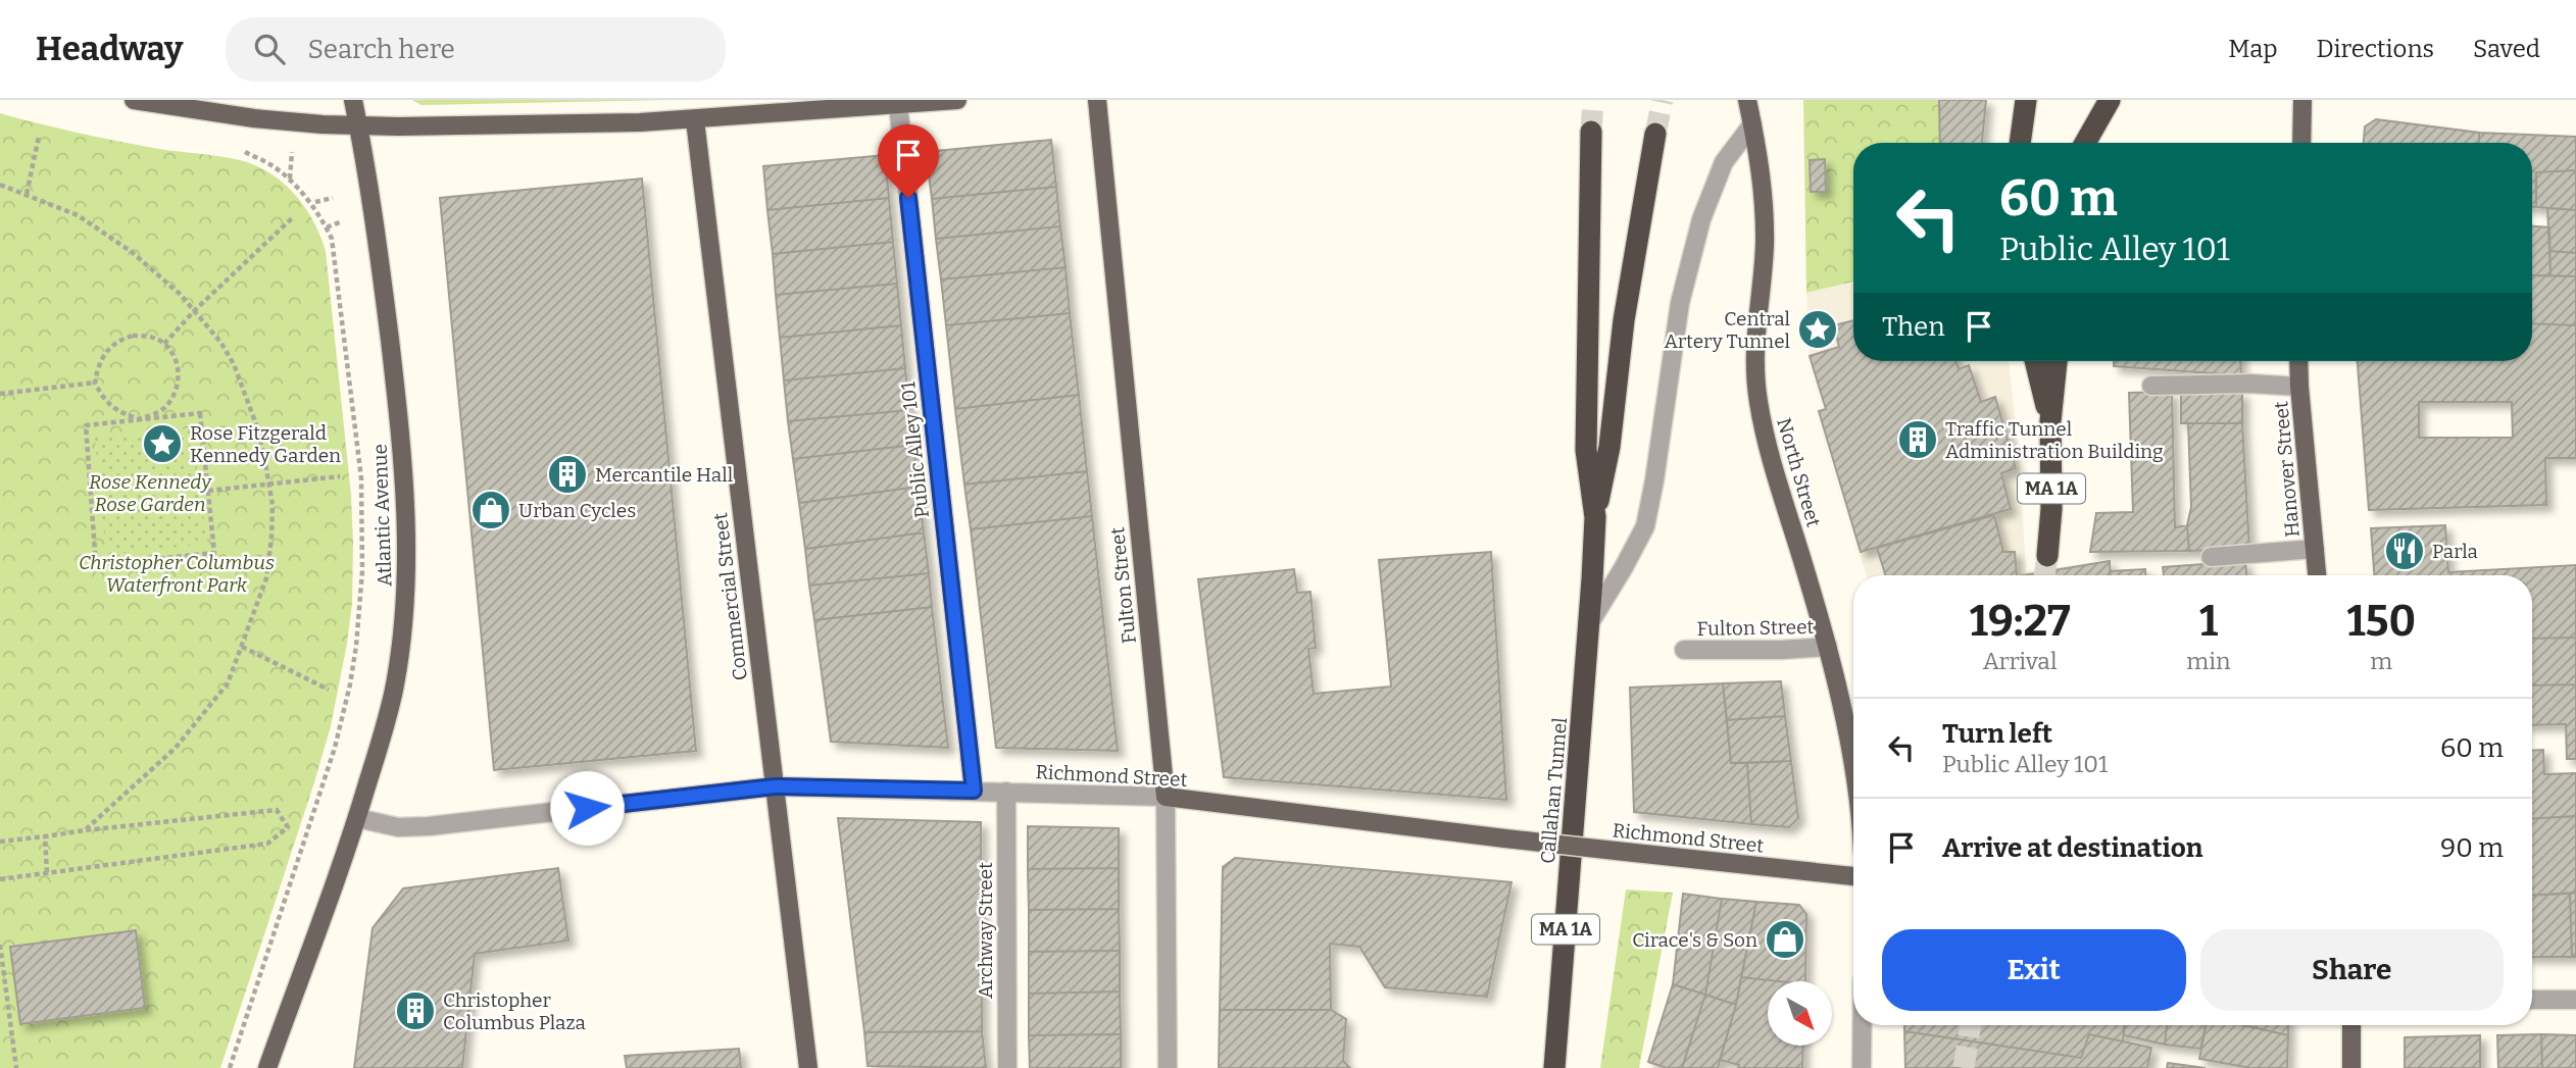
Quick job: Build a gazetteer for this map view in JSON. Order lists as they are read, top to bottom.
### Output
{
  "streets": {
    "highway": ["MA 1A", "Callahan Tunnel"],
    "main road": [
      "Hanover Street",
      "North Street",
      "Atlantic Avenue",
      "Fulton Street",
      "Commercial Street",
      "Richmond Street"
    ],
    "street": ["Public Alley 101", "Archway Street"]
  },
  "crossings": [
    ["Public Alley 101", "Richmond Street"],
    ["North Street", "Fulton Street"],
    ["Atlantic Avenue", "Richmond Street"],
    ["Fulton Street", "Richmond Street"],
    ["Commercial Street", "Richmond Street"],
    ["Richmond Street", "Archway Street"]
  ],
  "parks": ["Rose Kennedy Rose Garden", "Christopher Columbus Waterfront Park"],
  "places": {
    "place": ["Central Artery Tunnel", "Rose Fitzgerald Kennedy Garden"],
    "building": ["Traffic Tunnel Administration Building", "Mercantile Hall", "Christopher Columbus Plaza"],
    "shop": ["Urban Cycles", "Cirace's & Son"],
    "restaurant": ["Parla"]
  },
  "north": "bottom right",
  "page": {
    "header": "Headway",
    "search": "Search here",
    "nav": ["Map", "Directions", "Saved"],
    "turn": ["60 m", "Public Alley 101"],
    "then": "Then",
    "eta": [
      "19:27",
      "Arrival",
      "1",
      "min",
      "150",
      "m"
    ],
    "list": [
      {
        "name": "Turn left",
        "note": "Public Alley 101",
        "value": "60 m"
      },
      {
        "name": "Arrive at destination",
        "value": "90 m"
      }
    ],
    "buttons": ["Exit", "Share"]
  }
}
